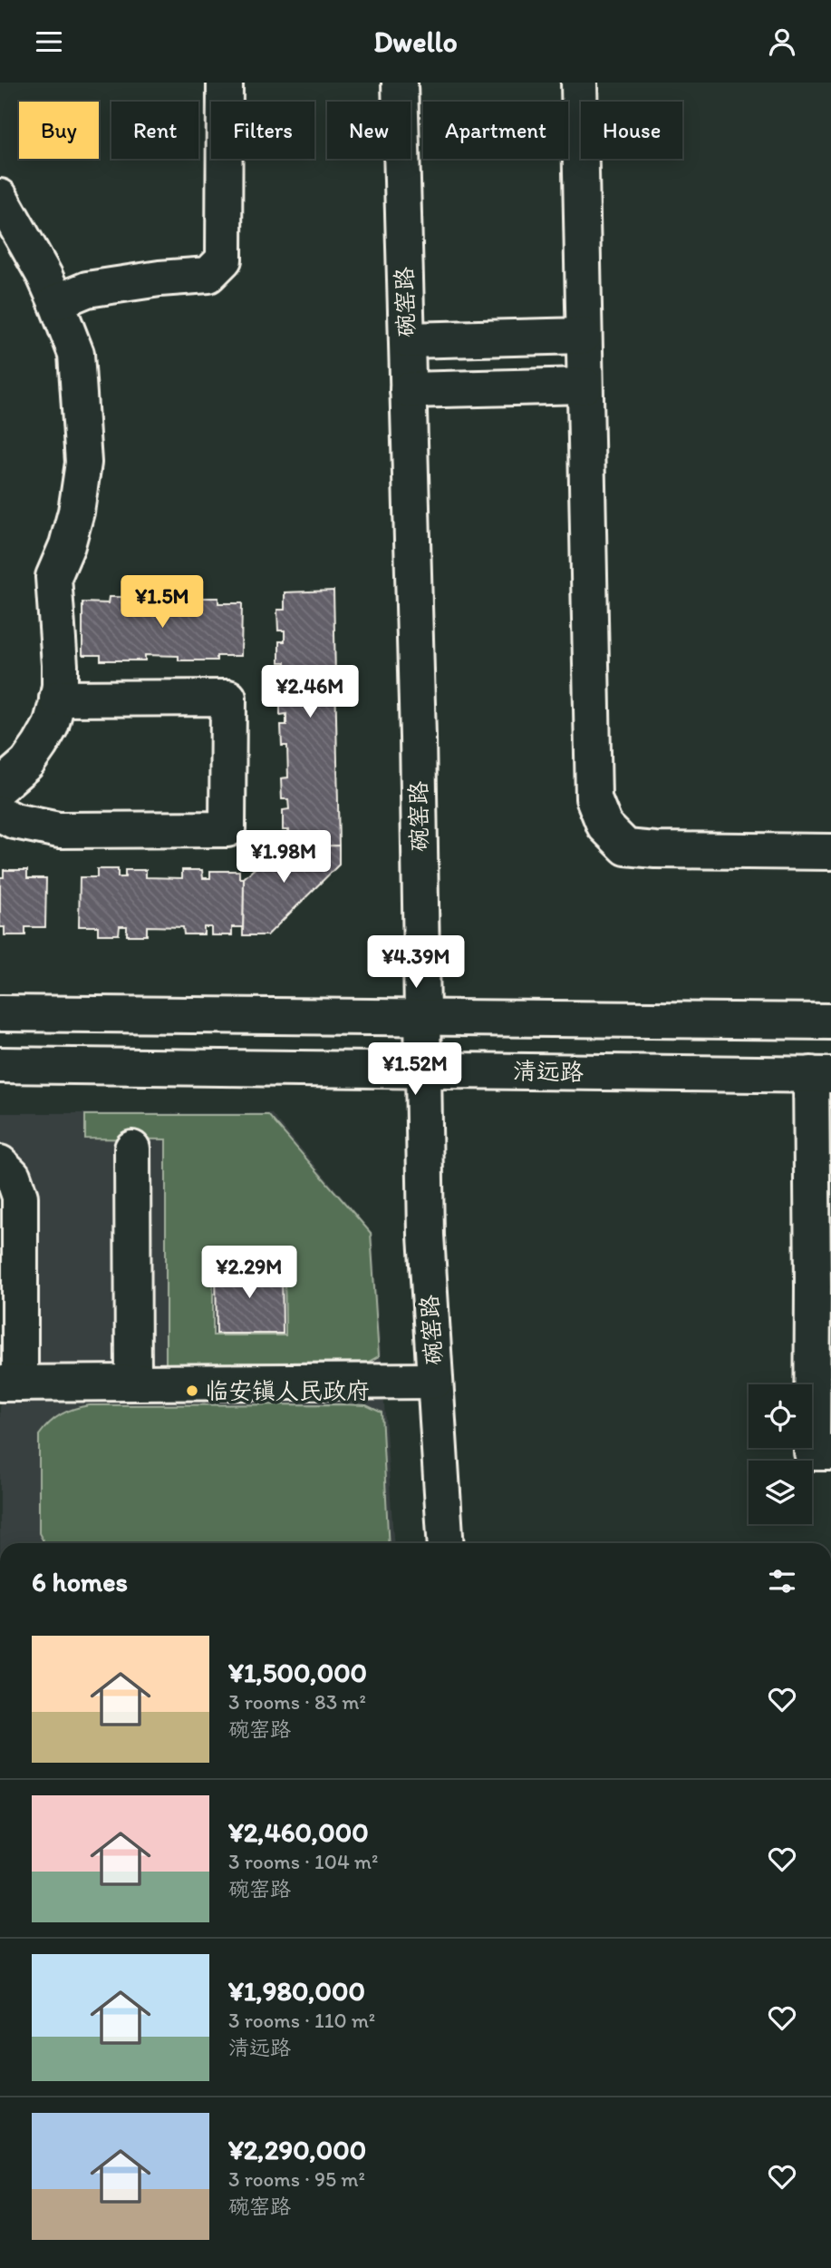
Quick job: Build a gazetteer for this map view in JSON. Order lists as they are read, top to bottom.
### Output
{
  "streets": {
    "main road": ["碗窑路", "清远路"]
  },
  "crossings": [
    ["碗窑路", "清远路"]
  ],
  "places": ["临安镇人民政府"],
  "page": {
    "header": "Dwello",
    "chip": [
      "Buy",
      "Rent",
      "Filters",
      "New",
      "Apartment",
      "House"
    ],
    "price": [
      "¥1.5M",
      "¥2.46M",
      "¥1.98M",
      "¥4.39M",
      "¥1.52M",
      "¥2.29M"
    ],
    "heading": "6 homes",
    "list": [
      {
        "name": "¥1,500,000",
        "note": "3 rooms · 83 m² · 碗窑路"
      },
      {
        "name": "¥2,460,000",
        "note": "3 rooms · 104 m² · 碗窑路"
      },
      {
        "name": "¥1,980,000",
        "note": "3 rooms · 110 m² · 清远路"
      },
      {
        "name": "¥2,290,000",
        "note": "3 rooms · 95 m² · 碗窑路"
      }
    ]
  }
}
